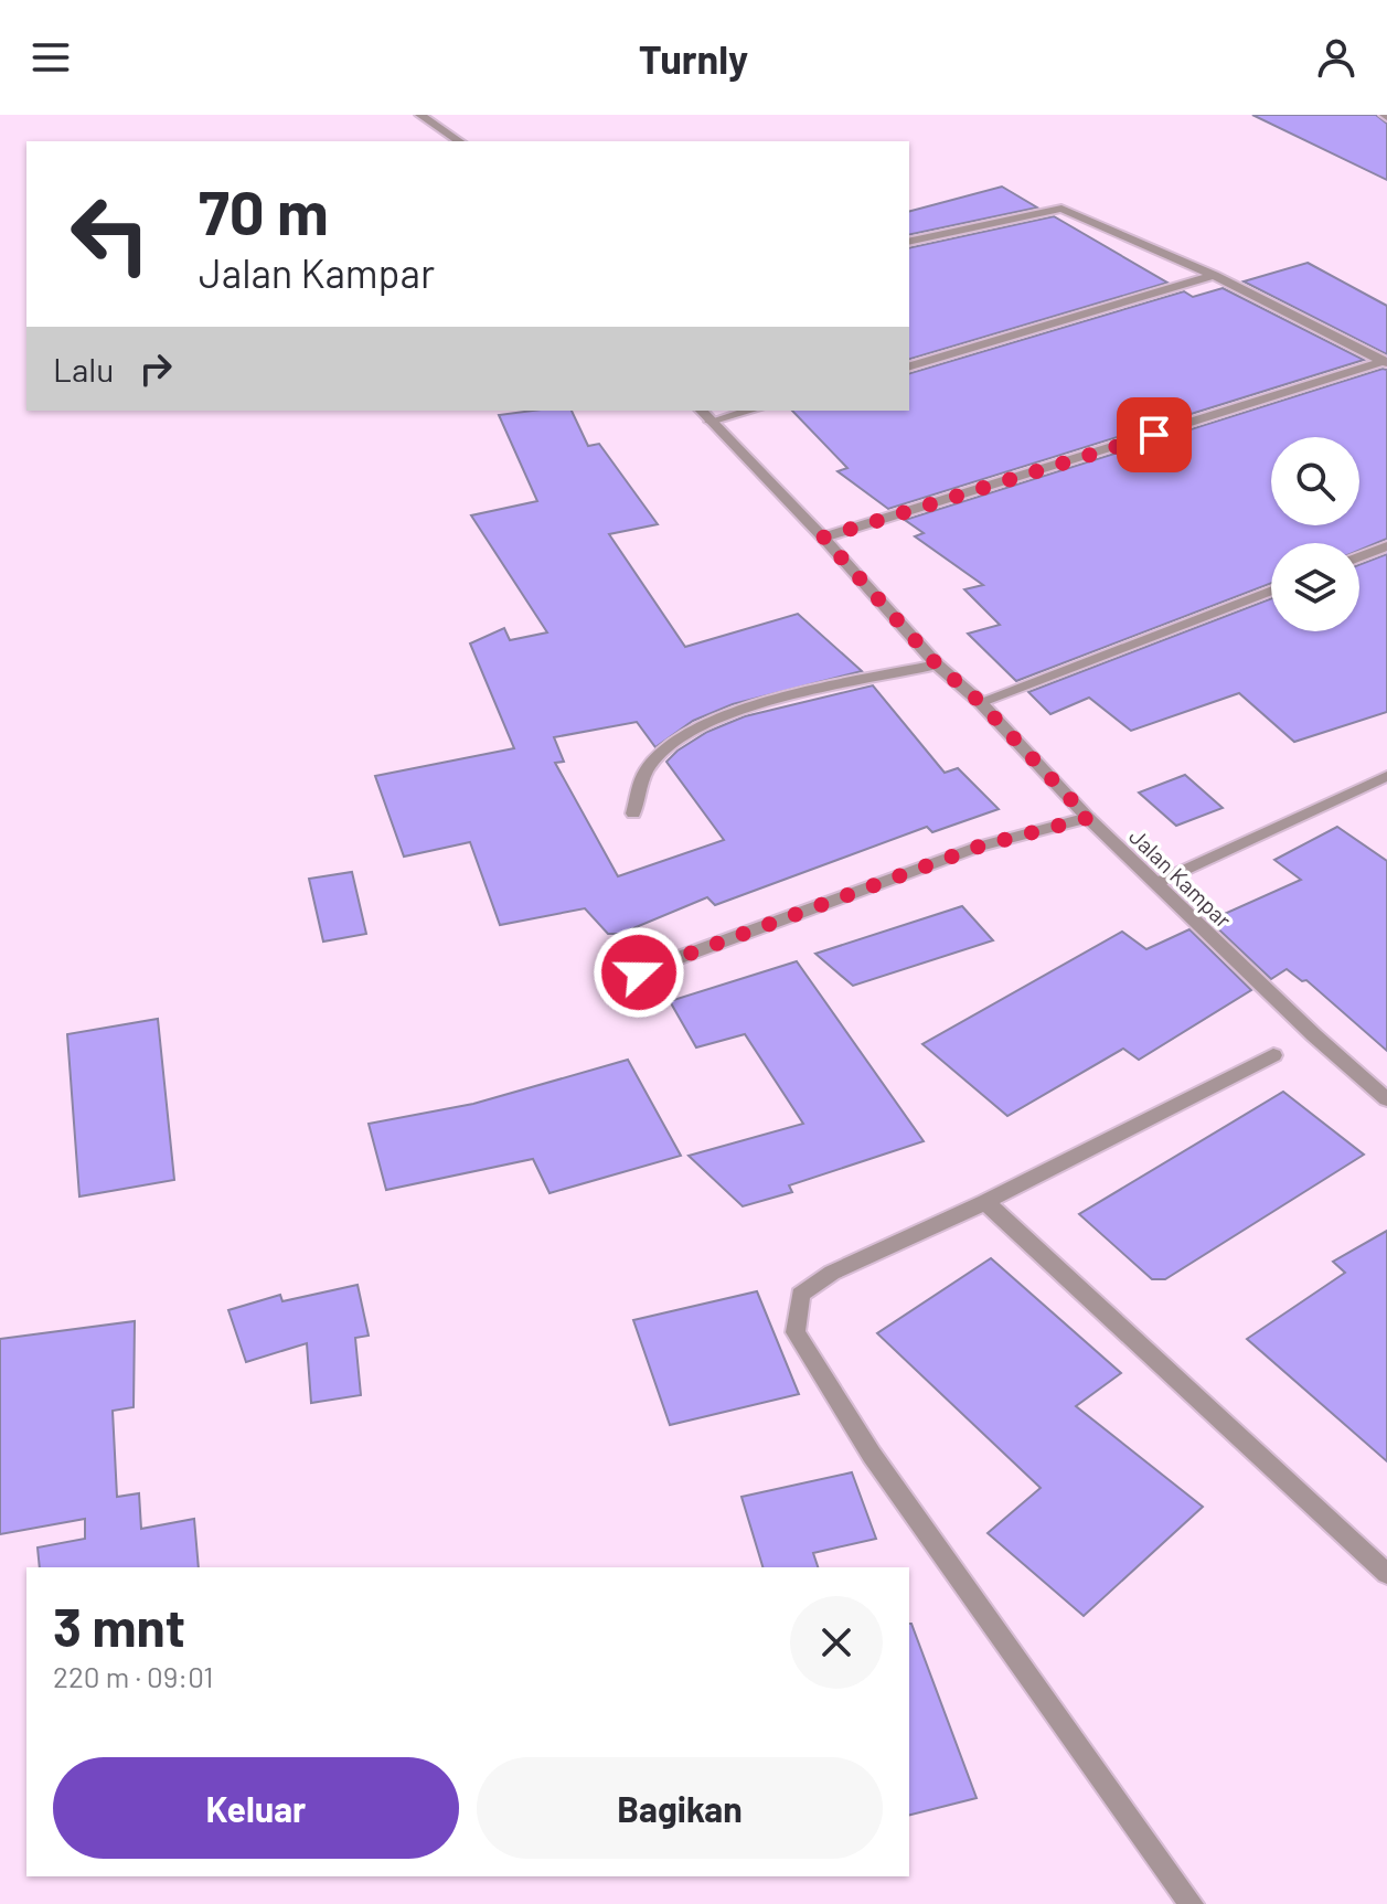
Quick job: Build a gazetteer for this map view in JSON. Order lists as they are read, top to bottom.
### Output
{
  "streets": {
    "street": ["Jalan Kampar"]
  },
  "page": {
    "header": "Turnly",
    "turn": ["70 m", "Jalan Kampar"],
    "then": "Lalu",
    "heading": ["3 mnt", "220 m · 09:01"],
    "buttons": ["Keluar", "Bagikan"]
  }
}
